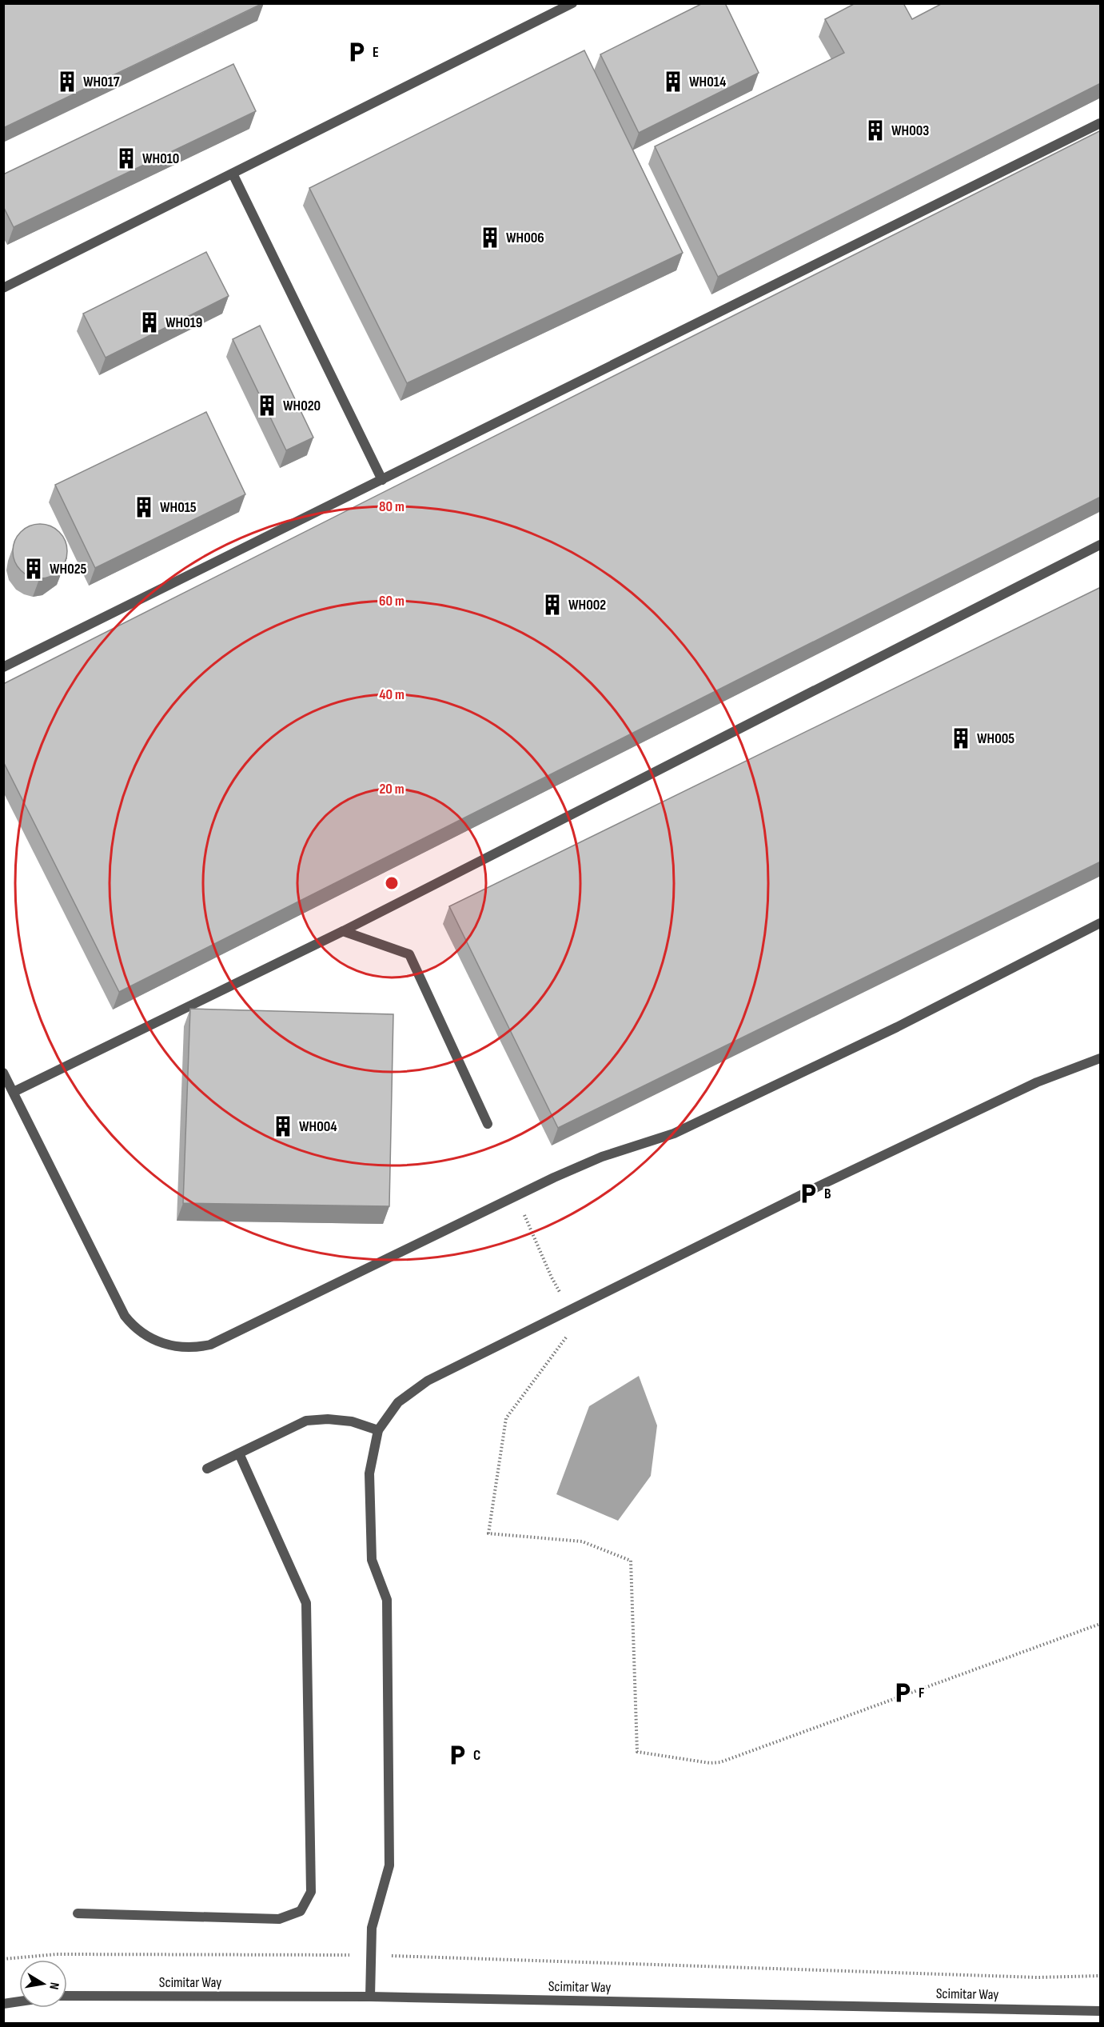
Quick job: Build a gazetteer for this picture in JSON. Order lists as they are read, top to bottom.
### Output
{
  "streets": {
    "street": ["Scimitar Way"]
  },
  "places": {
    "parking": [
      "E",
      "B",
      "F",
      "C"
    ],
    "building": [
      "WH017",
      "WH014",
      "WH003",
      "WH010",
      "WH006",
      "WH019",
      "WH020",
      "WH015",
      "WH025",
      "WH002",
      "WH005",
      "WH004"
    ]
  },
  "north": "right",
  "rings": [
    "80 m",
    "60 m",
    "40 m",
    "20 m"
  ]
}
